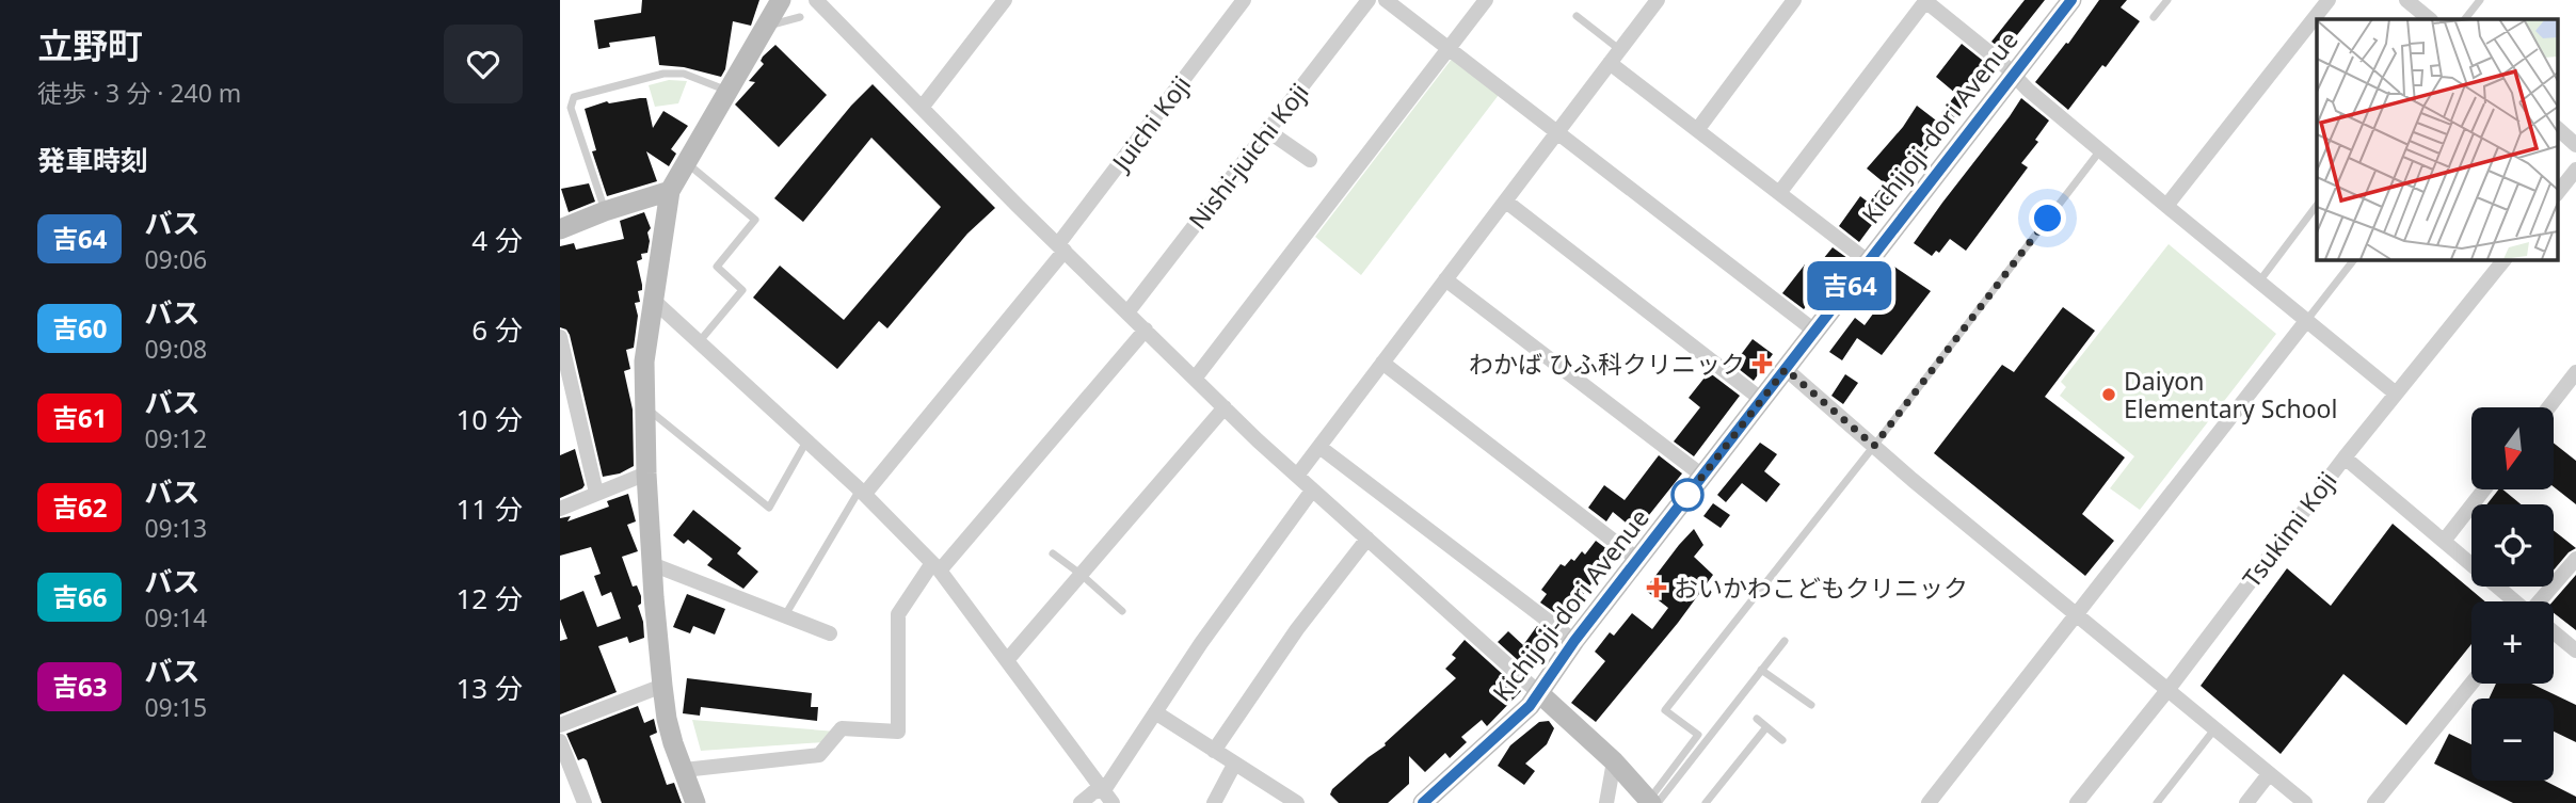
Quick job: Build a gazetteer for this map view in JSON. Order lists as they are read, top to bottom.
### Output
{
  "streets": {
    "street": [
      "Juichi Koji",
      "Kichijoji-dori Avenue",
      "Nishi-juichi Koji",
      "Tsukimi Koji"
    ]
  },
  "places": {
    "health": ["わかば ひふ科クリニック", "おいかわこどもクリニック"],
    "other": ["Daiyon Elementary School"]
  },
  "lines": ["bus line 吉64"],
  "north": "bottom",
  "page": {
    "heading": [
      ["立野町", "徒歩 · 3 分 · 240 m"],
      "発車時刻"
    ],
    "on_map": "吉64",
    "list": [
      {
        "mark": "吉64",
        "name": "バス",
        "note": "09:06",
        "value": "4 分"
      },
      {
        "mark": "吉60",
        "name": "バス",
        "note": "09:08",
        "value": "6 分"
      },
      {
        "mark": "吉61",
        "name": "バス",
        "note": "09:12",
        "value": "10 分"
      },
      {
        "mark": "吉62",
        "name": "バス",
        "note": "09:13",
        "value": "11 分"
      },
      {
        "mark": "吉66",
        "name": "バス",
        "note": "09:14",
        "value": "12 分"
      },
      {
        "mark": "吉63",
        "name": "バス",
        "note": "09:15",
        "value": "13 分"
      }
    ],
    "map_buttons": ["+", "−"]
  }
}
